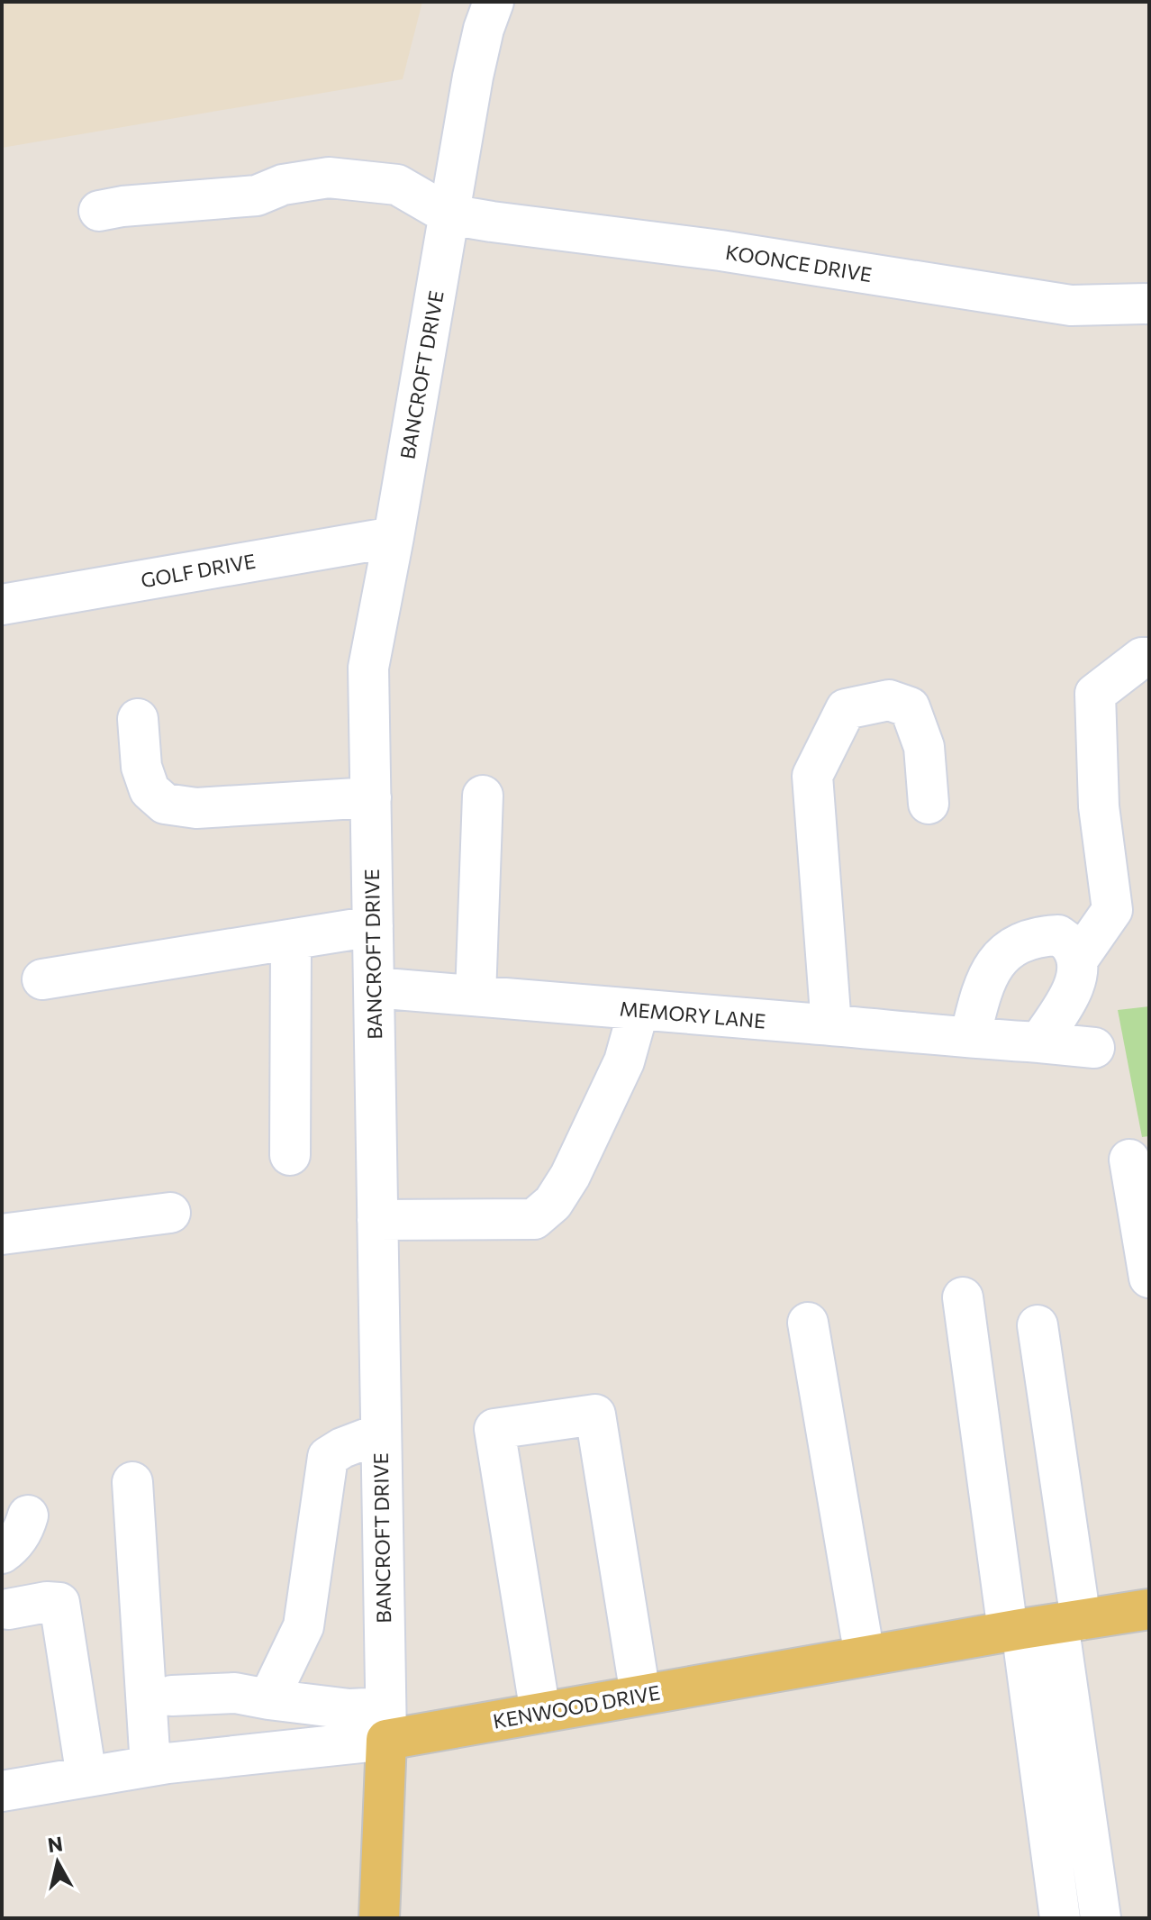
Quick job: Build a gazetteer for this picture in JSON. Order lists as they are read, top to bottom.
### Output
{
  "streets": {
    "main road": ["BANCROFT DRIVE", "KENWOOD DRIVE"],
    "street": ["KOONCE DRIVE", "GOLF DRIVE", "MEMORY LANE"]
  },
  "crossings": [
    ["KOONCE DRIVE", "BANCROFT DRIVE"],
    ["BANCROFT DRIVE", "GOLF DRIVE"],
    ["BANCROFT DRIVE", "MEMORY LANE"],
    ["BANCROFT DRIVE", "KENWOOD DRIVE"]
  ],
  "north": "top"
}
